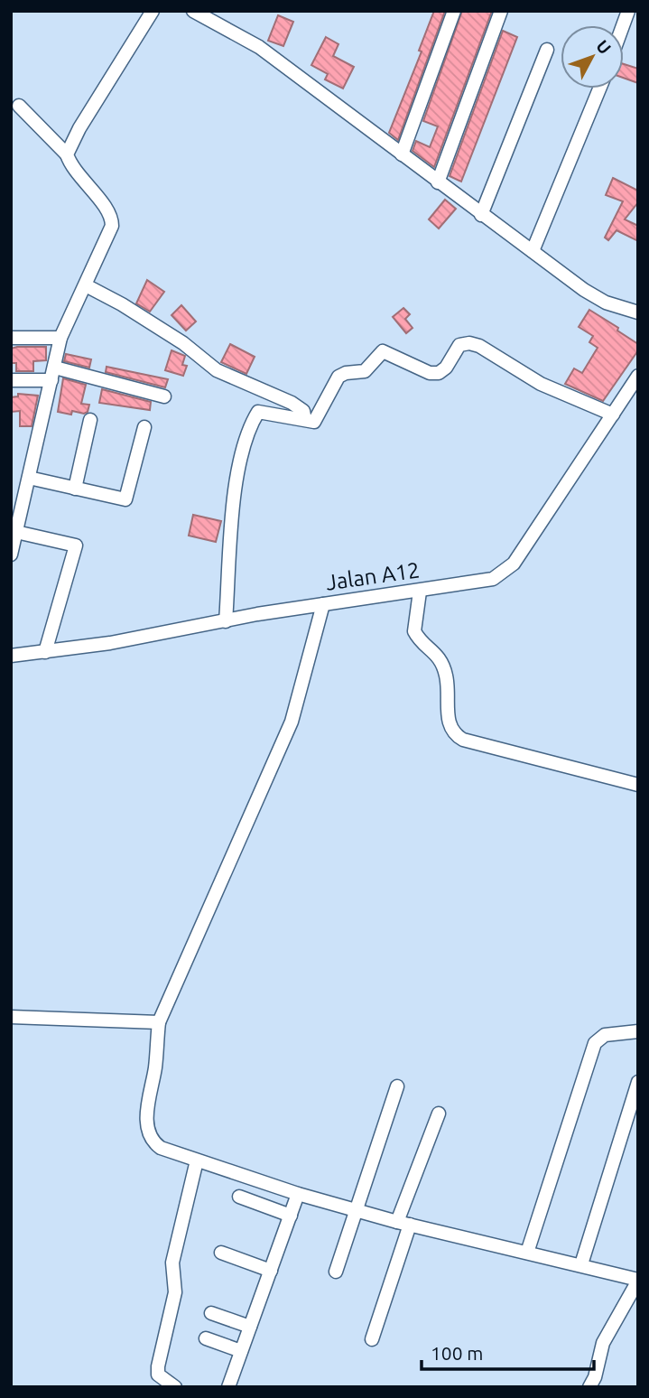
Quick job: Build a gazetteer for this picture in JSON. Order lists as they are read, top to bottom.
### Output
{
  "streets": {
    "street": ["Jalan A12"]
  },
  "scale_bar": "100 m",
  "north": "top right"
}
